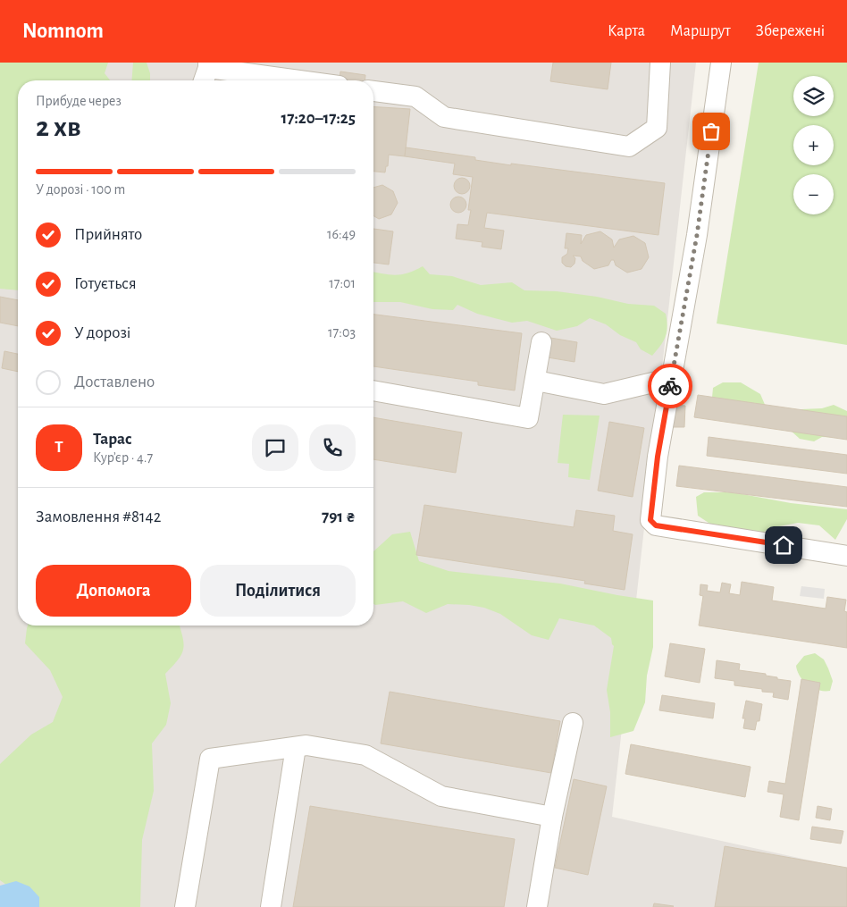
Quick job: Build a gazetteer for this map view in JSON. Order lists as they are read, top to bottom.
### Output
{
  "page": {
    "header": "Nomnom",
    "nav": ["Карта", "Маршрут", "Збережені"],
    "map_buttons": ["+", "−"],
    "heading": ["2 хв", "Прибуде через", "17:20–17:25"],
    "panel": [
      "Тарас",
      "Кур’єр · 4.7",
      "Замовлення #8142",
      "791 ₴"
    ],
    "bar": "У дорозі · 100 m",
    "list": [
      ["Прийнято", "16:49"],
      ["Готується", "17:01"],
      ["У дорозі", "17:03"],
      "Доставлено"
    ],
    "round": "Т",
    "buttons": ["Допомога", "Поділитися"]
  }
}
